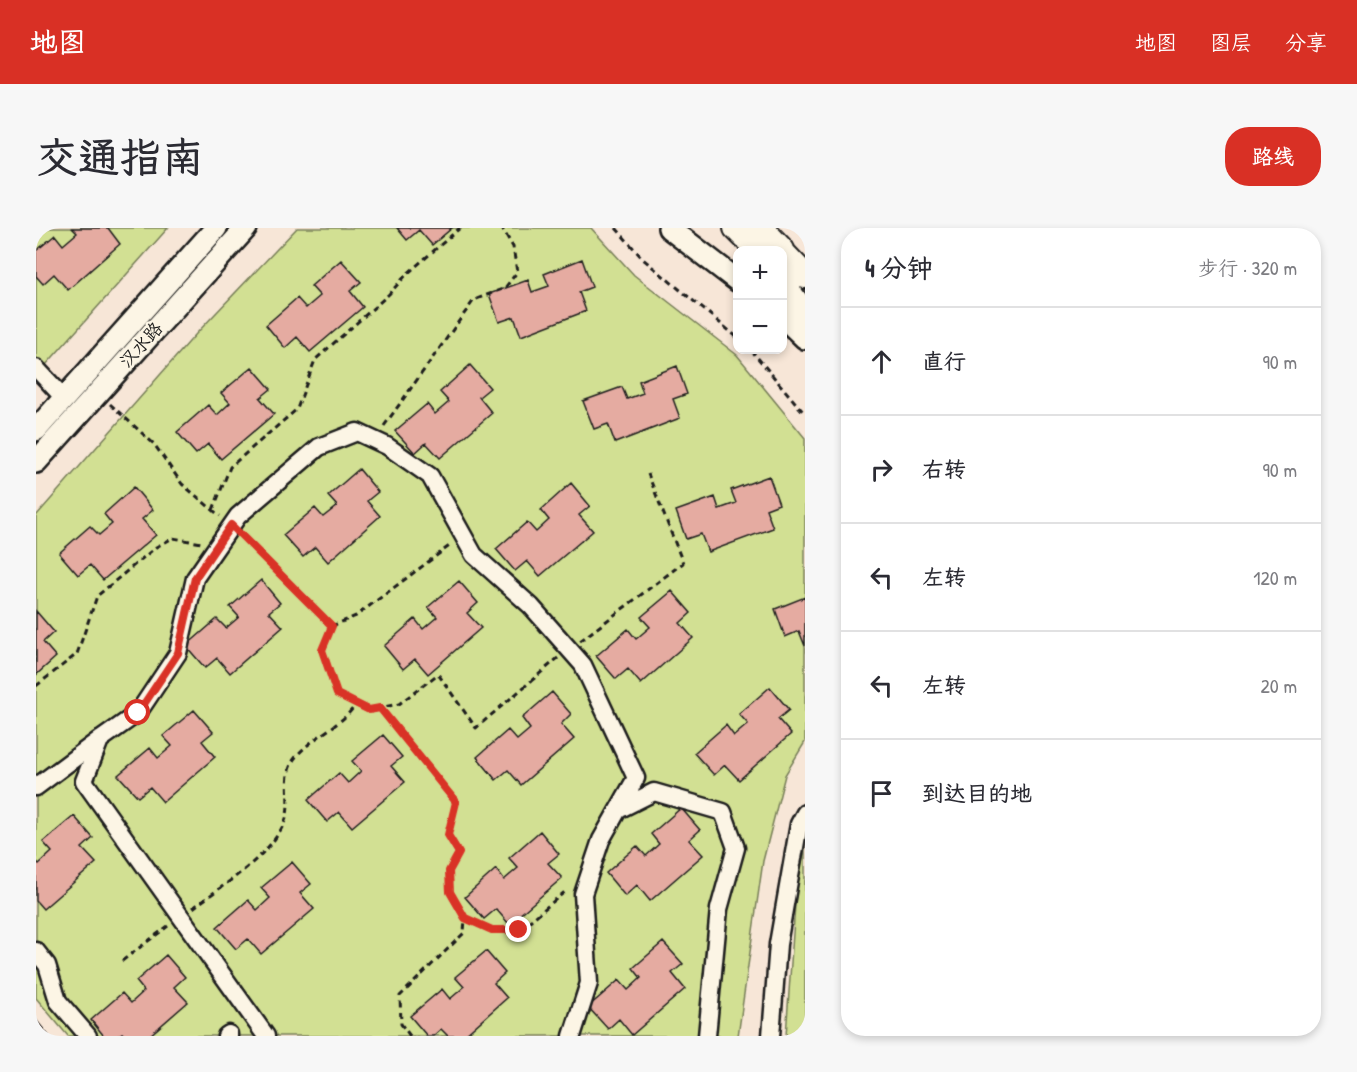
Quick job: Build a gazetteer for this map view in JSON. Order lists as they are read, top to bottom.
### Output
{
  "streets": {
    "main road": ["汉水路"]
  },
  "page": {
    "header": "地图",
    "nav": ["地图", "图层", "分享"],
    "buttons": "路线",
    "title": "交通指南",
    "heading": ["4 分钟", "步行 · 320 m"],
    "map_buttons": ["+", "−"],
    "list": [
      ["直行", "90 m"],
      ["右转", "90 m"],
      ["左转", "120 m"],
      ["左转", "20 m"],
      "到达目的地"
    ]
  }
}
